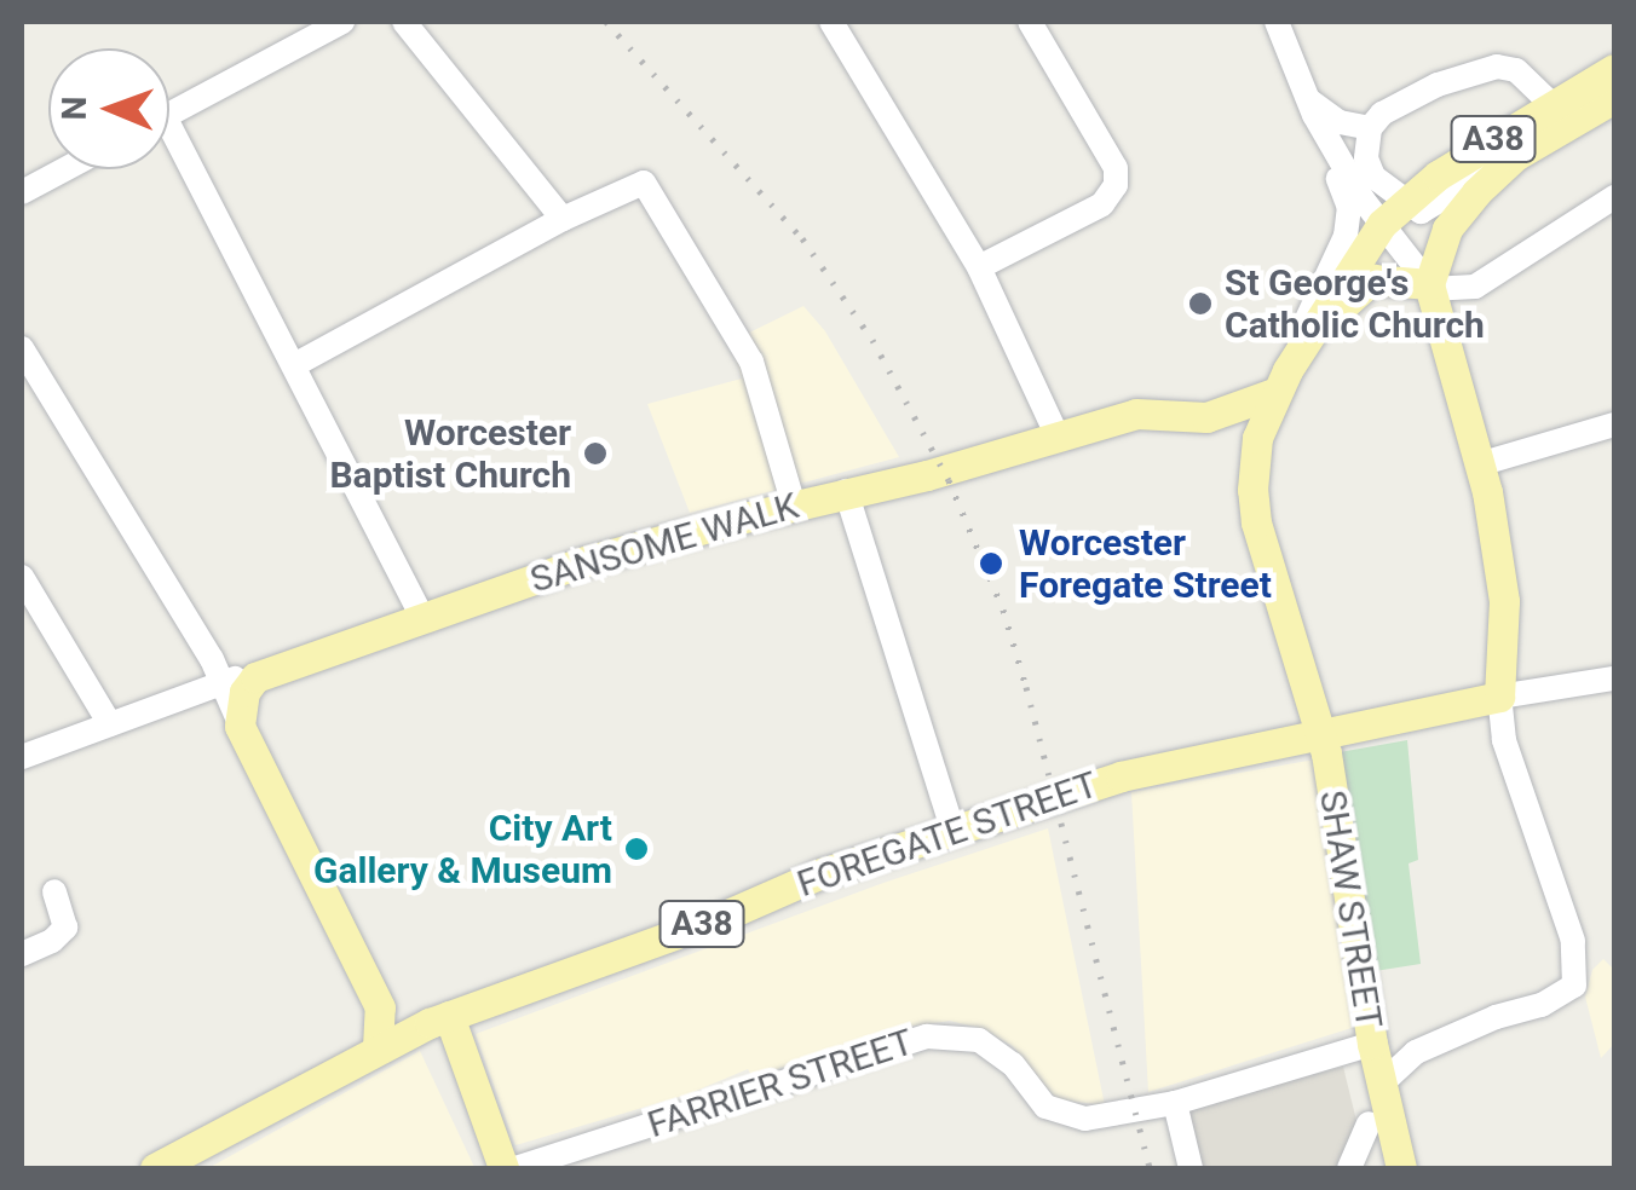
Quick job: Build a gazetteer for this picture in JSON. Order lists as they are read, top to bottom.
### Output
{
  "streets": {
    "main road": [
      "A38",
      "SANSOME WALK",
      "FOREGATE STREET",
      "SHAW STREET"
    ],
    "street": ["FARRIER STREET"]
  },
  "crossings": [
    ["A38", "SANSOME WALK"],
    ["A38", "FOREGATE STREET"],
    ["A38", "SHAW STREET"],
    ["SANSOME WALK", "SHAW STREET"],
    ["FOREGATE STREET", "SHAW STREET"],
    ["SHAW STREET", "FARRIER STREET"]
  ],
  "places": [
    "St George's Catholic Church",
    "Worcester Baptist Church",
    "Worcester Foregate Street",
    "City Art Gallery & Museum"
  ],
  "north": "left"
}
